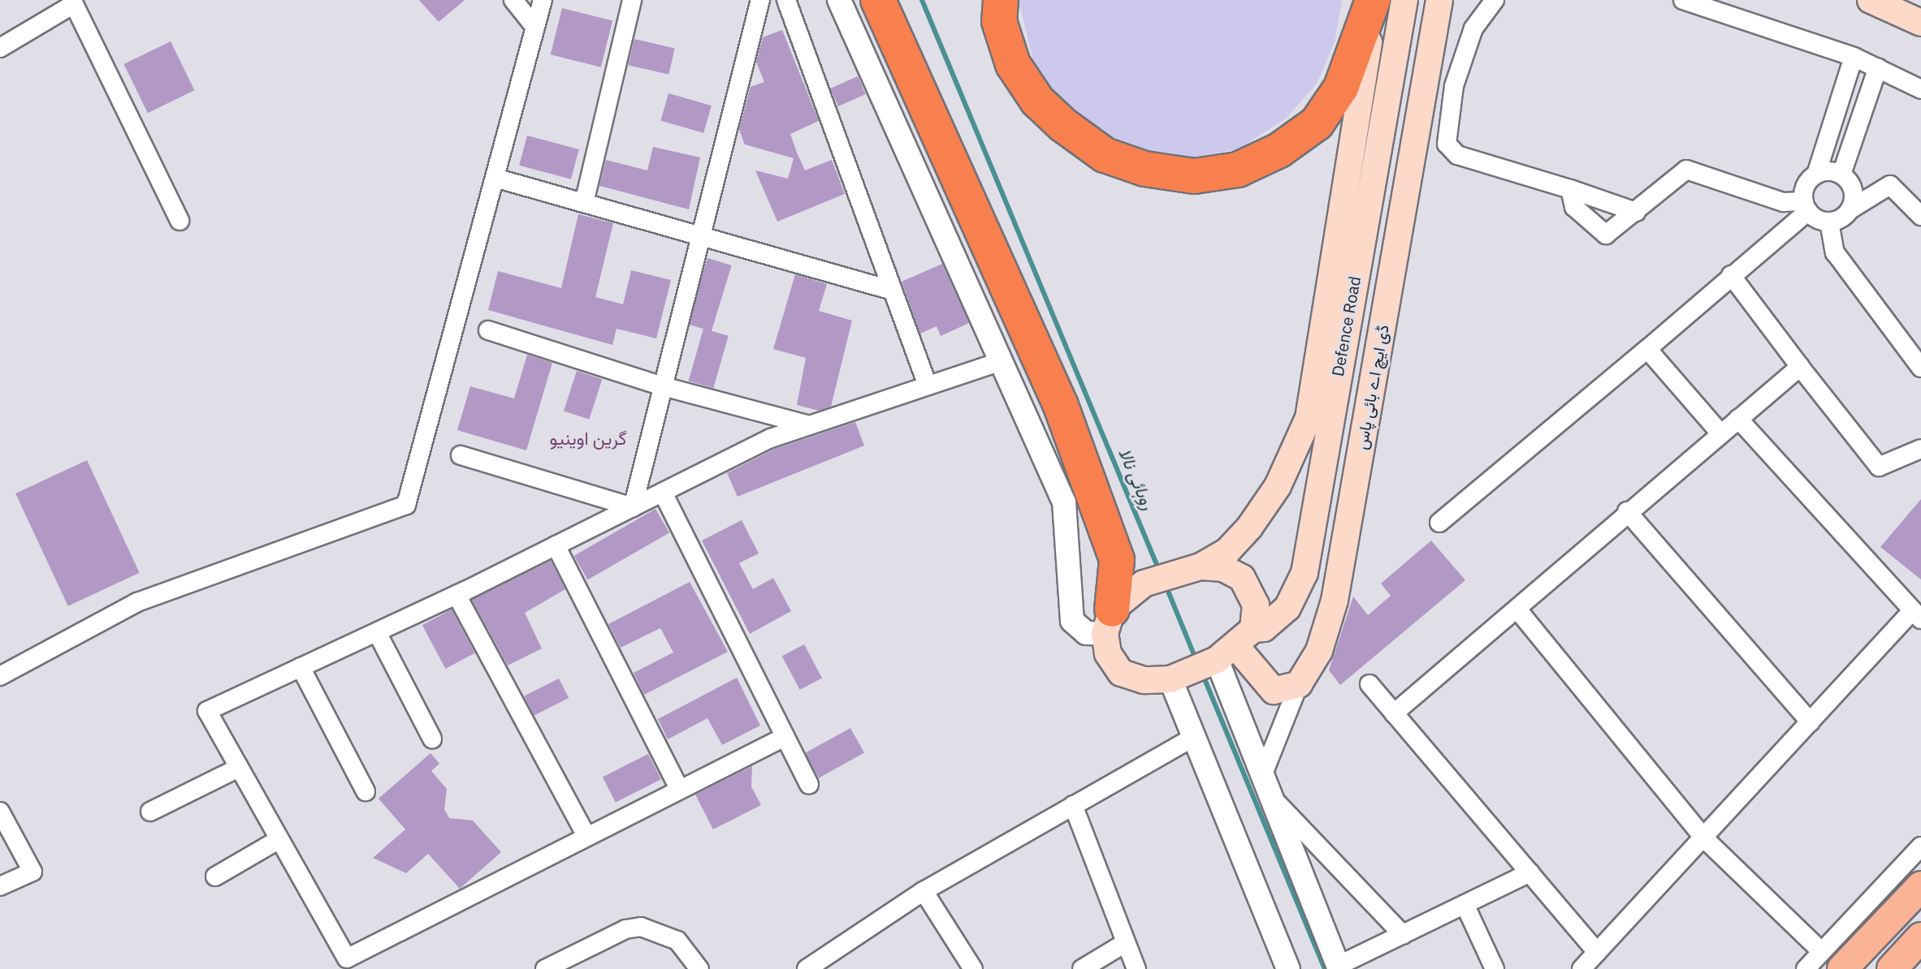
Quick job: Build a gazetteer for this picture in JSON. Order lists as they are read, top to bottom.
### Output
{
  "streets": {
    "main road": ["Defence Road", "ڈی ایچ اے بائی پاس"]
  },
  "districts": ["گرین اوینیو"],
  "water": ["روہائی نالا"]
}
